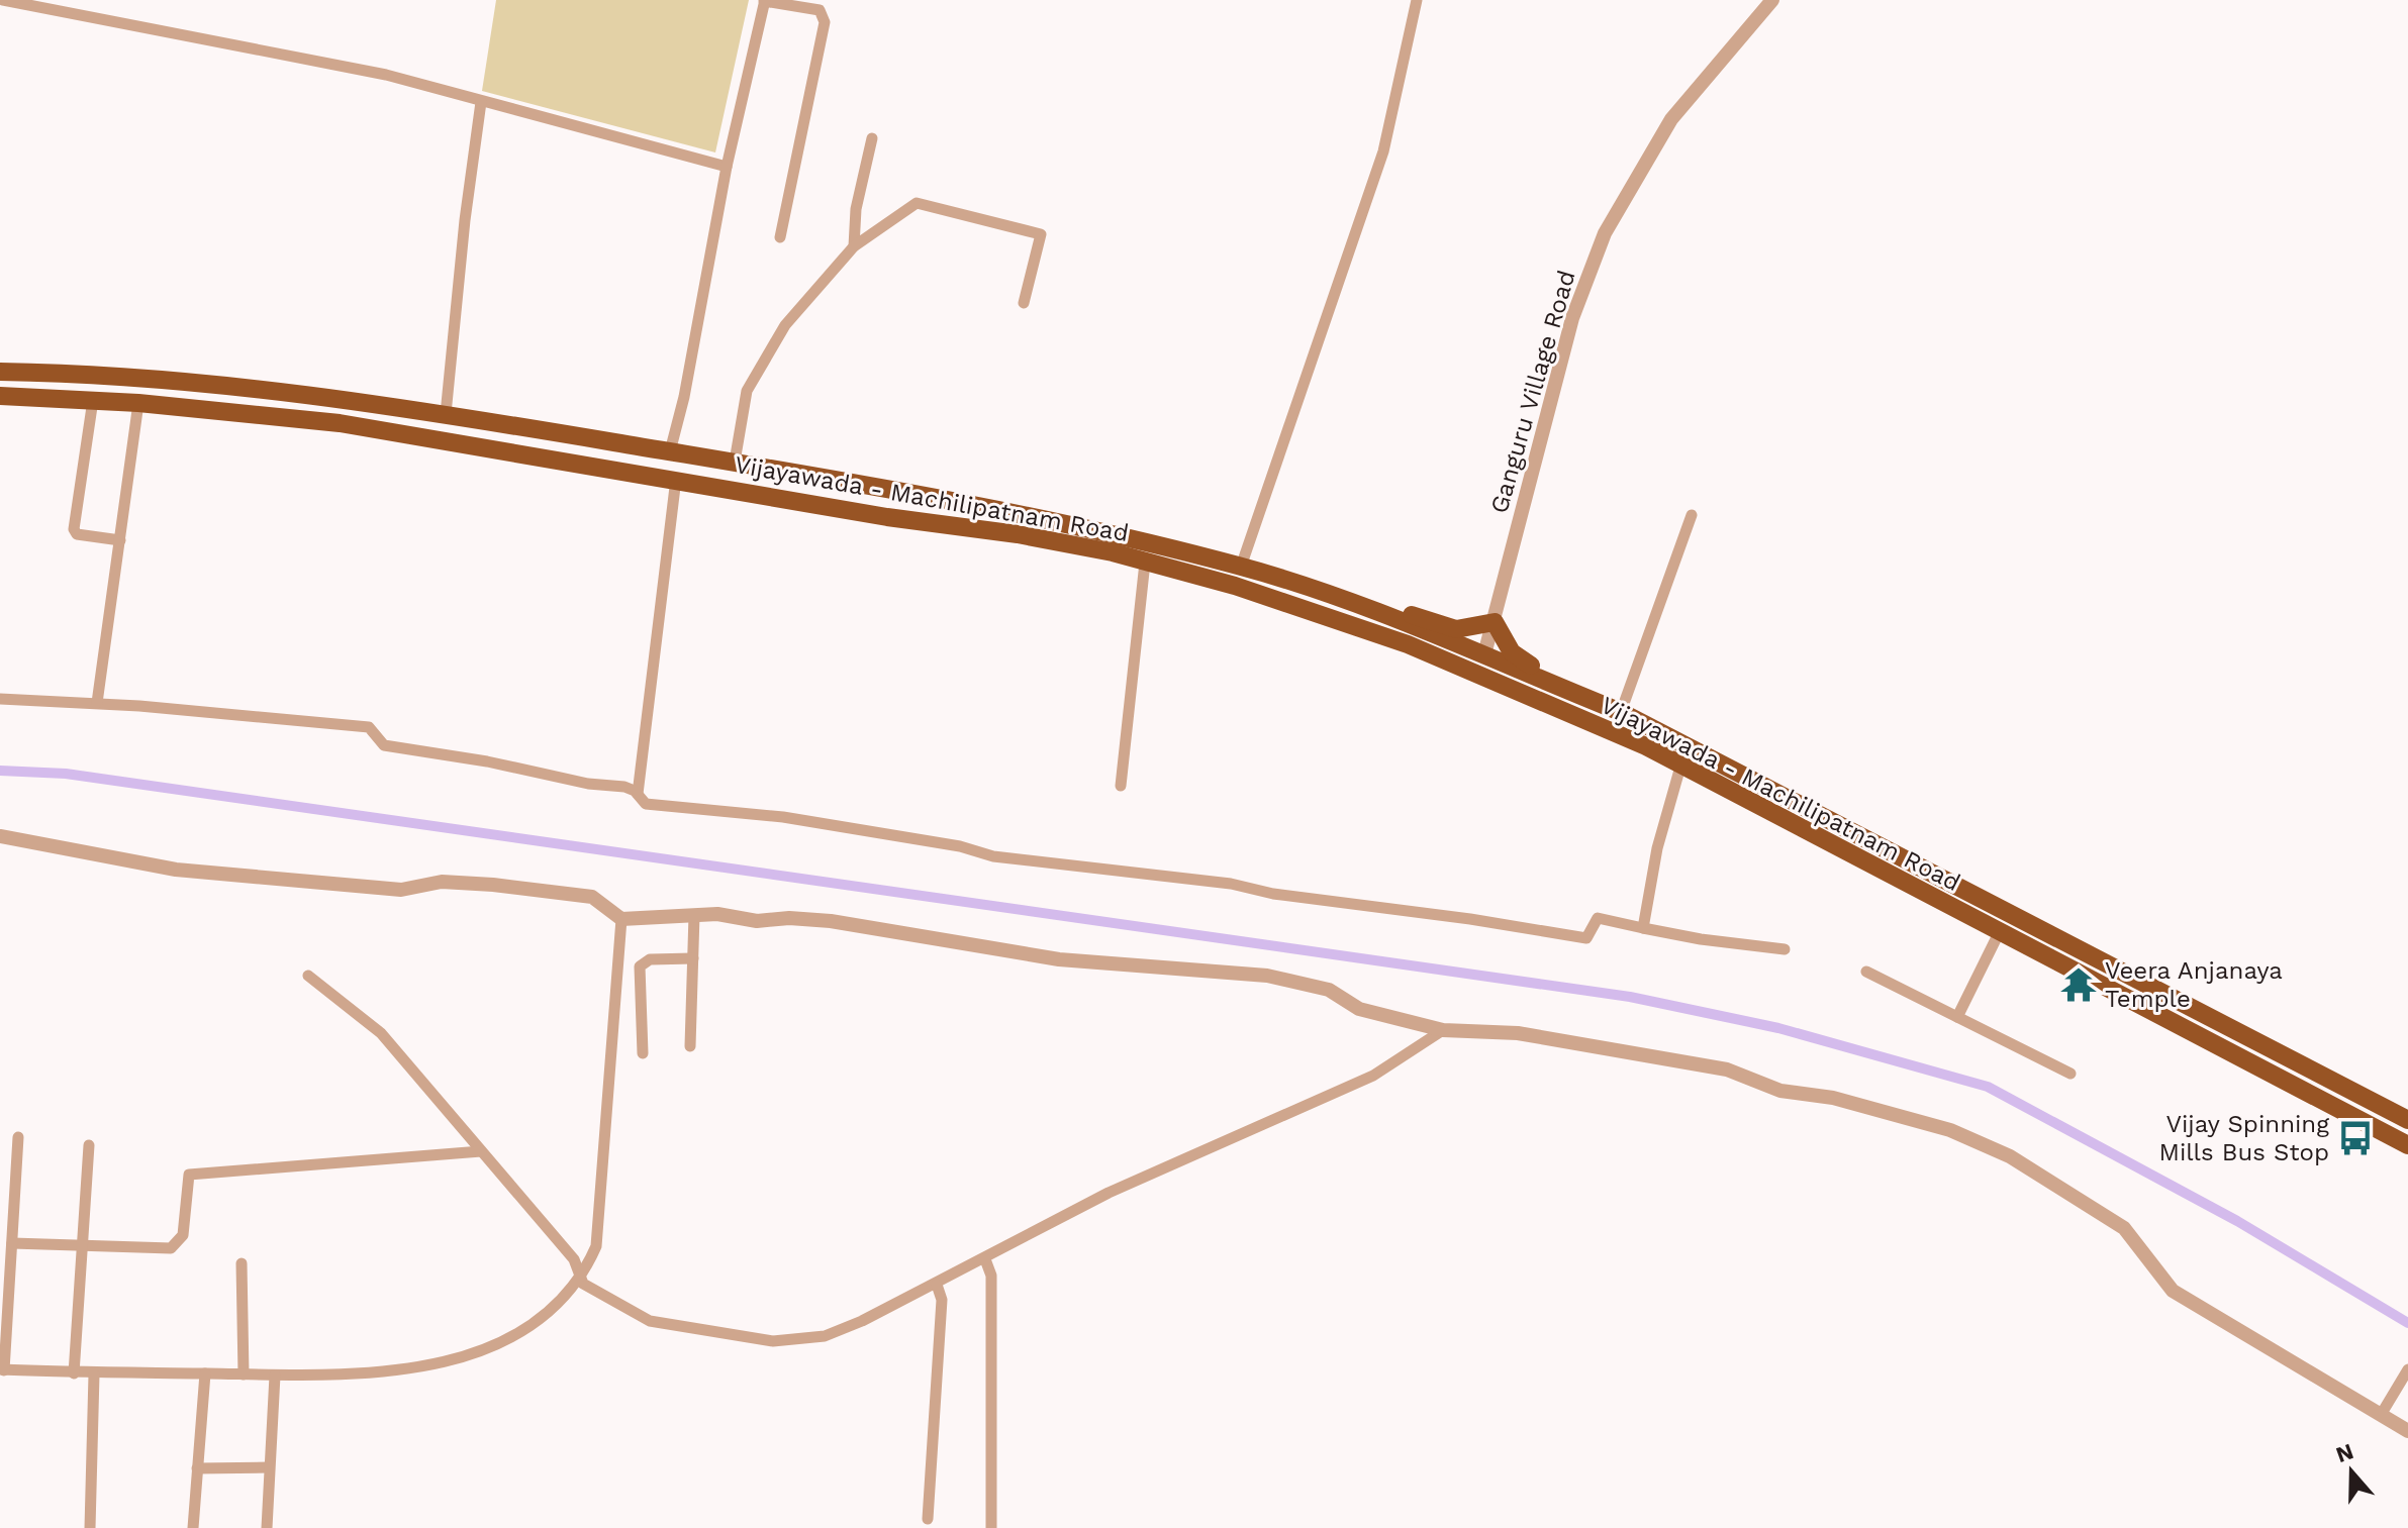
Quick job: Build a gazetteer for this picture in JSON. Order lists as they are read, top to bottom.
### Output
{
  "streets": {
    "highway": ["Vijayawada - Machilipatnam Road"],
    "street": ["Ganguru Village Road"]
  },
  "crossings": [
    ["Ganguru Village Road", "Vijayawada - Machilipatnam Road"]
  ],
  "places": {
    "temple": ["Veera Anjanaya Temple"],
    "bus stop": ["Vijay Spinning Mills Bus Stop"]
  },
  "north": "top"
}
